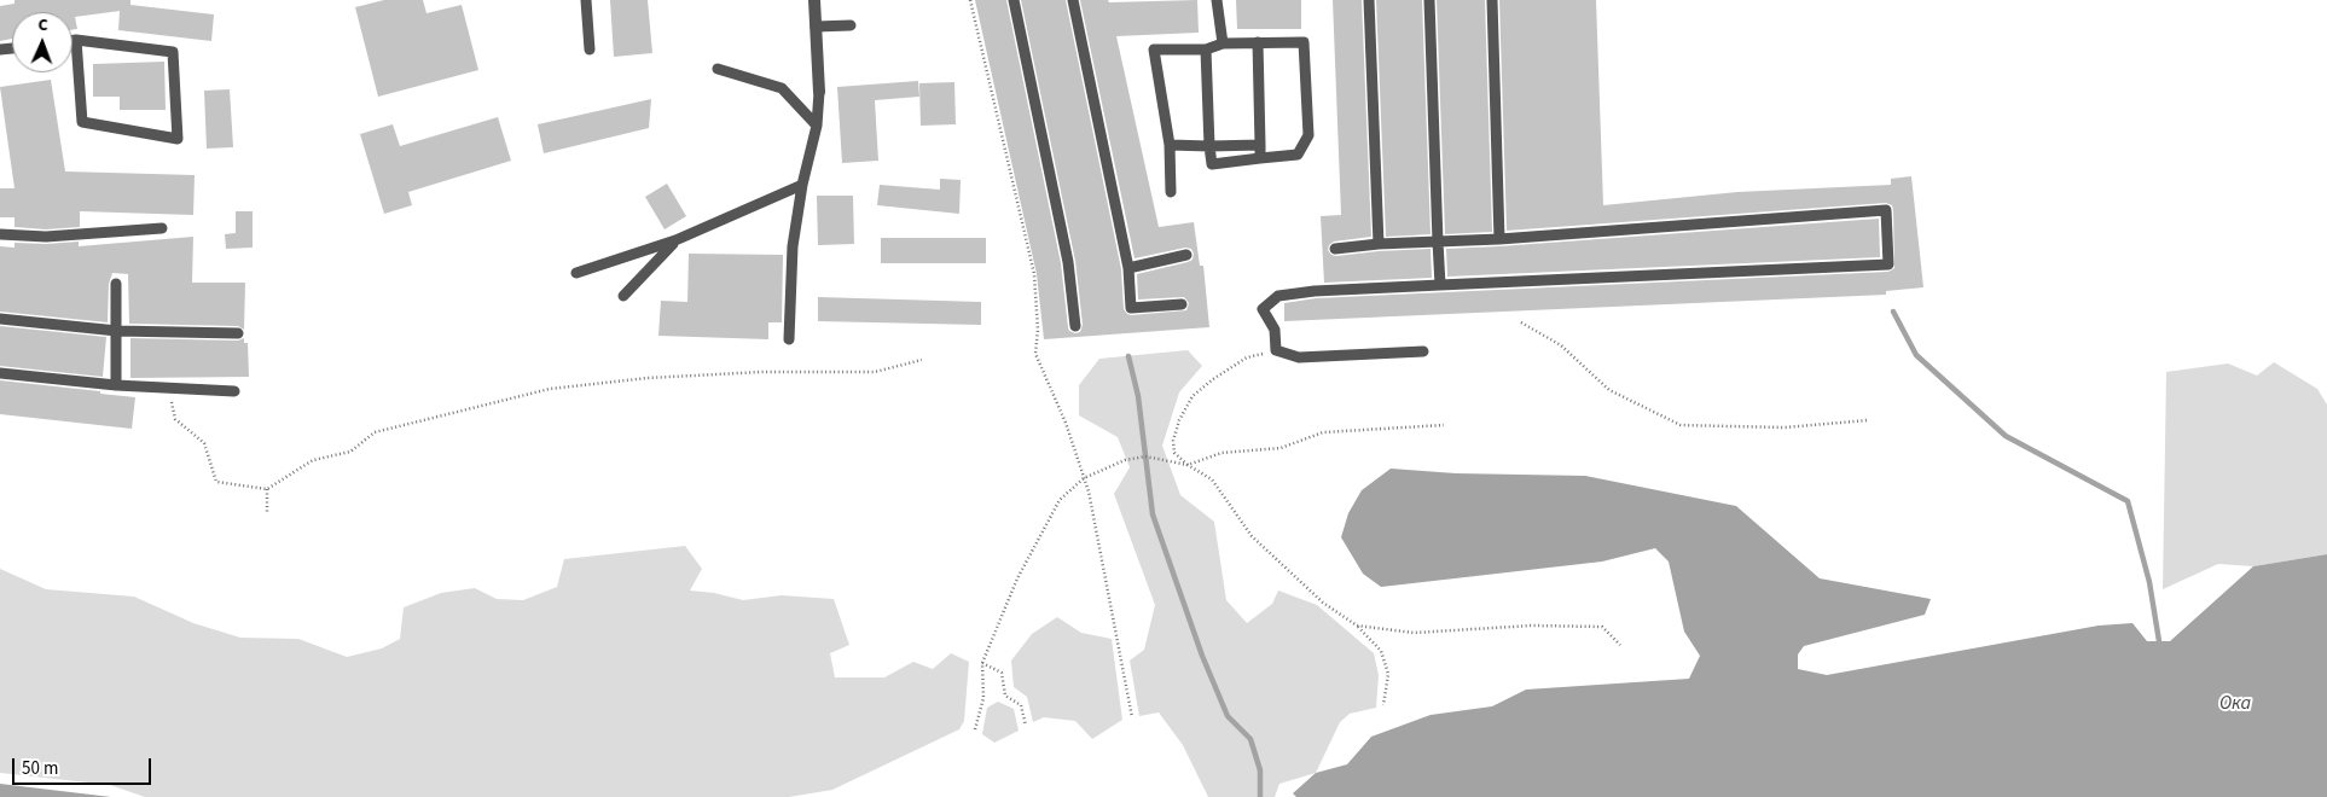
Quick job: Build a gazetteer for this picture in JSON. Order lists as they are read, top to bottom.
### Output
{
  "water": ["Ока"],
  "scale_bar": "50 m",
  "north": "top"
}
